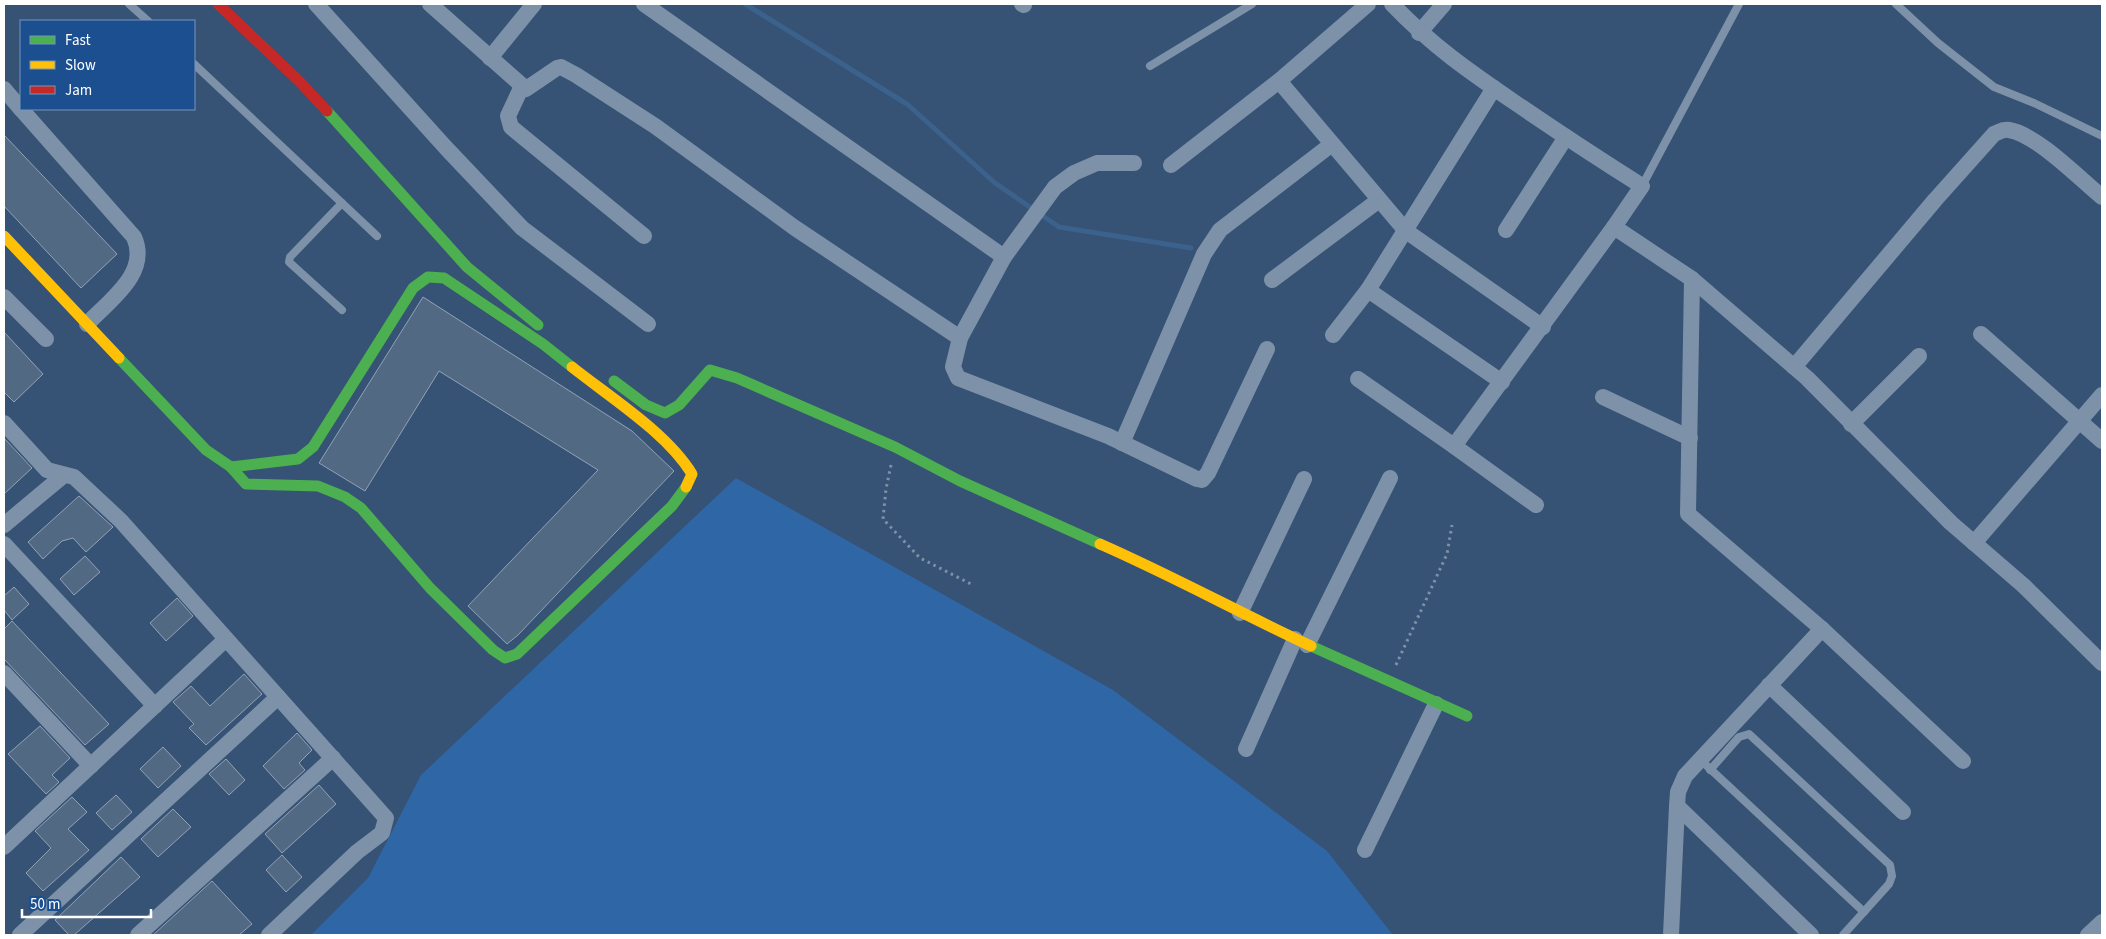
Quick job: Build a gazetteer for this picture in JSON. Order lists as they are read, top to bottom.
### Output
{
  "legend": ["Fast", "Slow", "Jam"],
  "scale_bar": "50 m"
}
